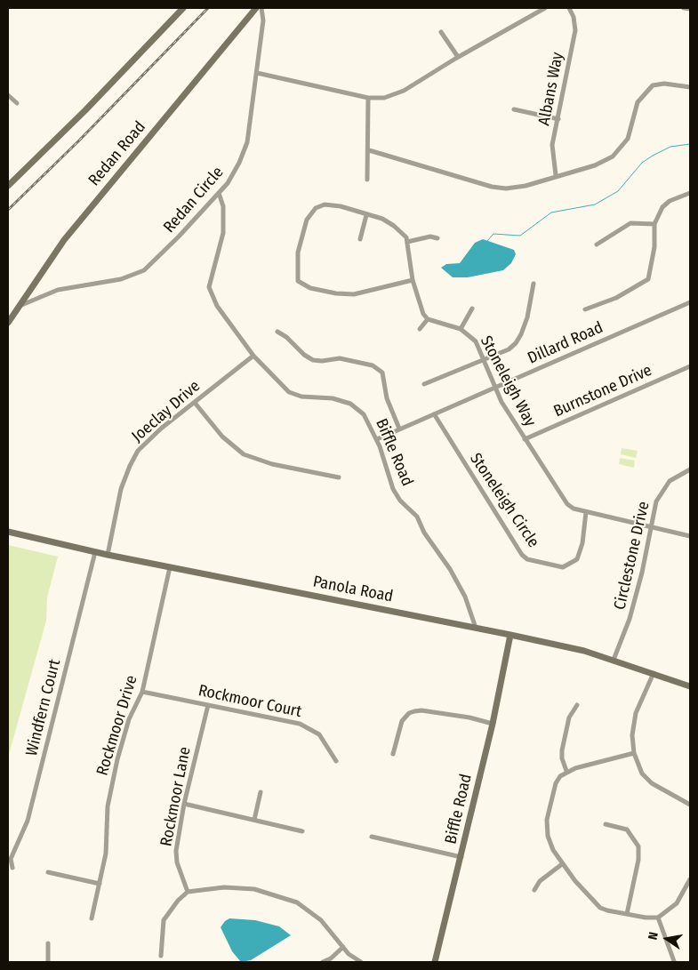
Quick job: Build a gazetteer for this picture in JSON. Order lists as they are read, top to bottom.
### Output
{
  "streets": {
    "main road": ["Redan Road", "Biffle Road", "Panola Road"],
    "street": [
      "Albans Way",
      "Redan Circle",
      "Dillard Road",
      "Stoneleigh Way",
      "Burnstone Drive",
      "Joeclay Drive",
      "Stoneleigh Circle",
      "Circlestone Drive",
      "Rockmoor Court",
      "Windfern Court",
      "Rockmoor Drive",
      "Rockmoor Lane"
    ]
  },
  "crossings": [
    ["Redan Road", "Redan Circle"],
    ["Redan Circle", "Biffle Road"],
    ["Dillard Road", "Stoneleigh Way"],
    ["Dillard Road", "Biffle Road"],
    ["Dillard Road", "Stoneleigh Circle"],
    ["Stoneleigh Way", "Burnstone Drive"],
    ["Stoneleigh Way", "Stoneleigh Circle"],
    ["Stoneleigh Way", "Circlestone Drive"],
    ["Joeclay Drive", "Biffle Road"],
    ["Joeclay Drive", "Panola Road"],
    ["Biffle Road", "Panola Road"],
    ["Circlestone Drive", "Panola Road"],
    ["Panola Road", "Windfern Court"],
    ["Panola Road", "Rockmoor Drive"],
    ["Rockmoor Court", "Rockmoor Drive"],
    ["Rockmoor Court", "Rockmoor Lane"]
  ],
  "north": "left"
}
